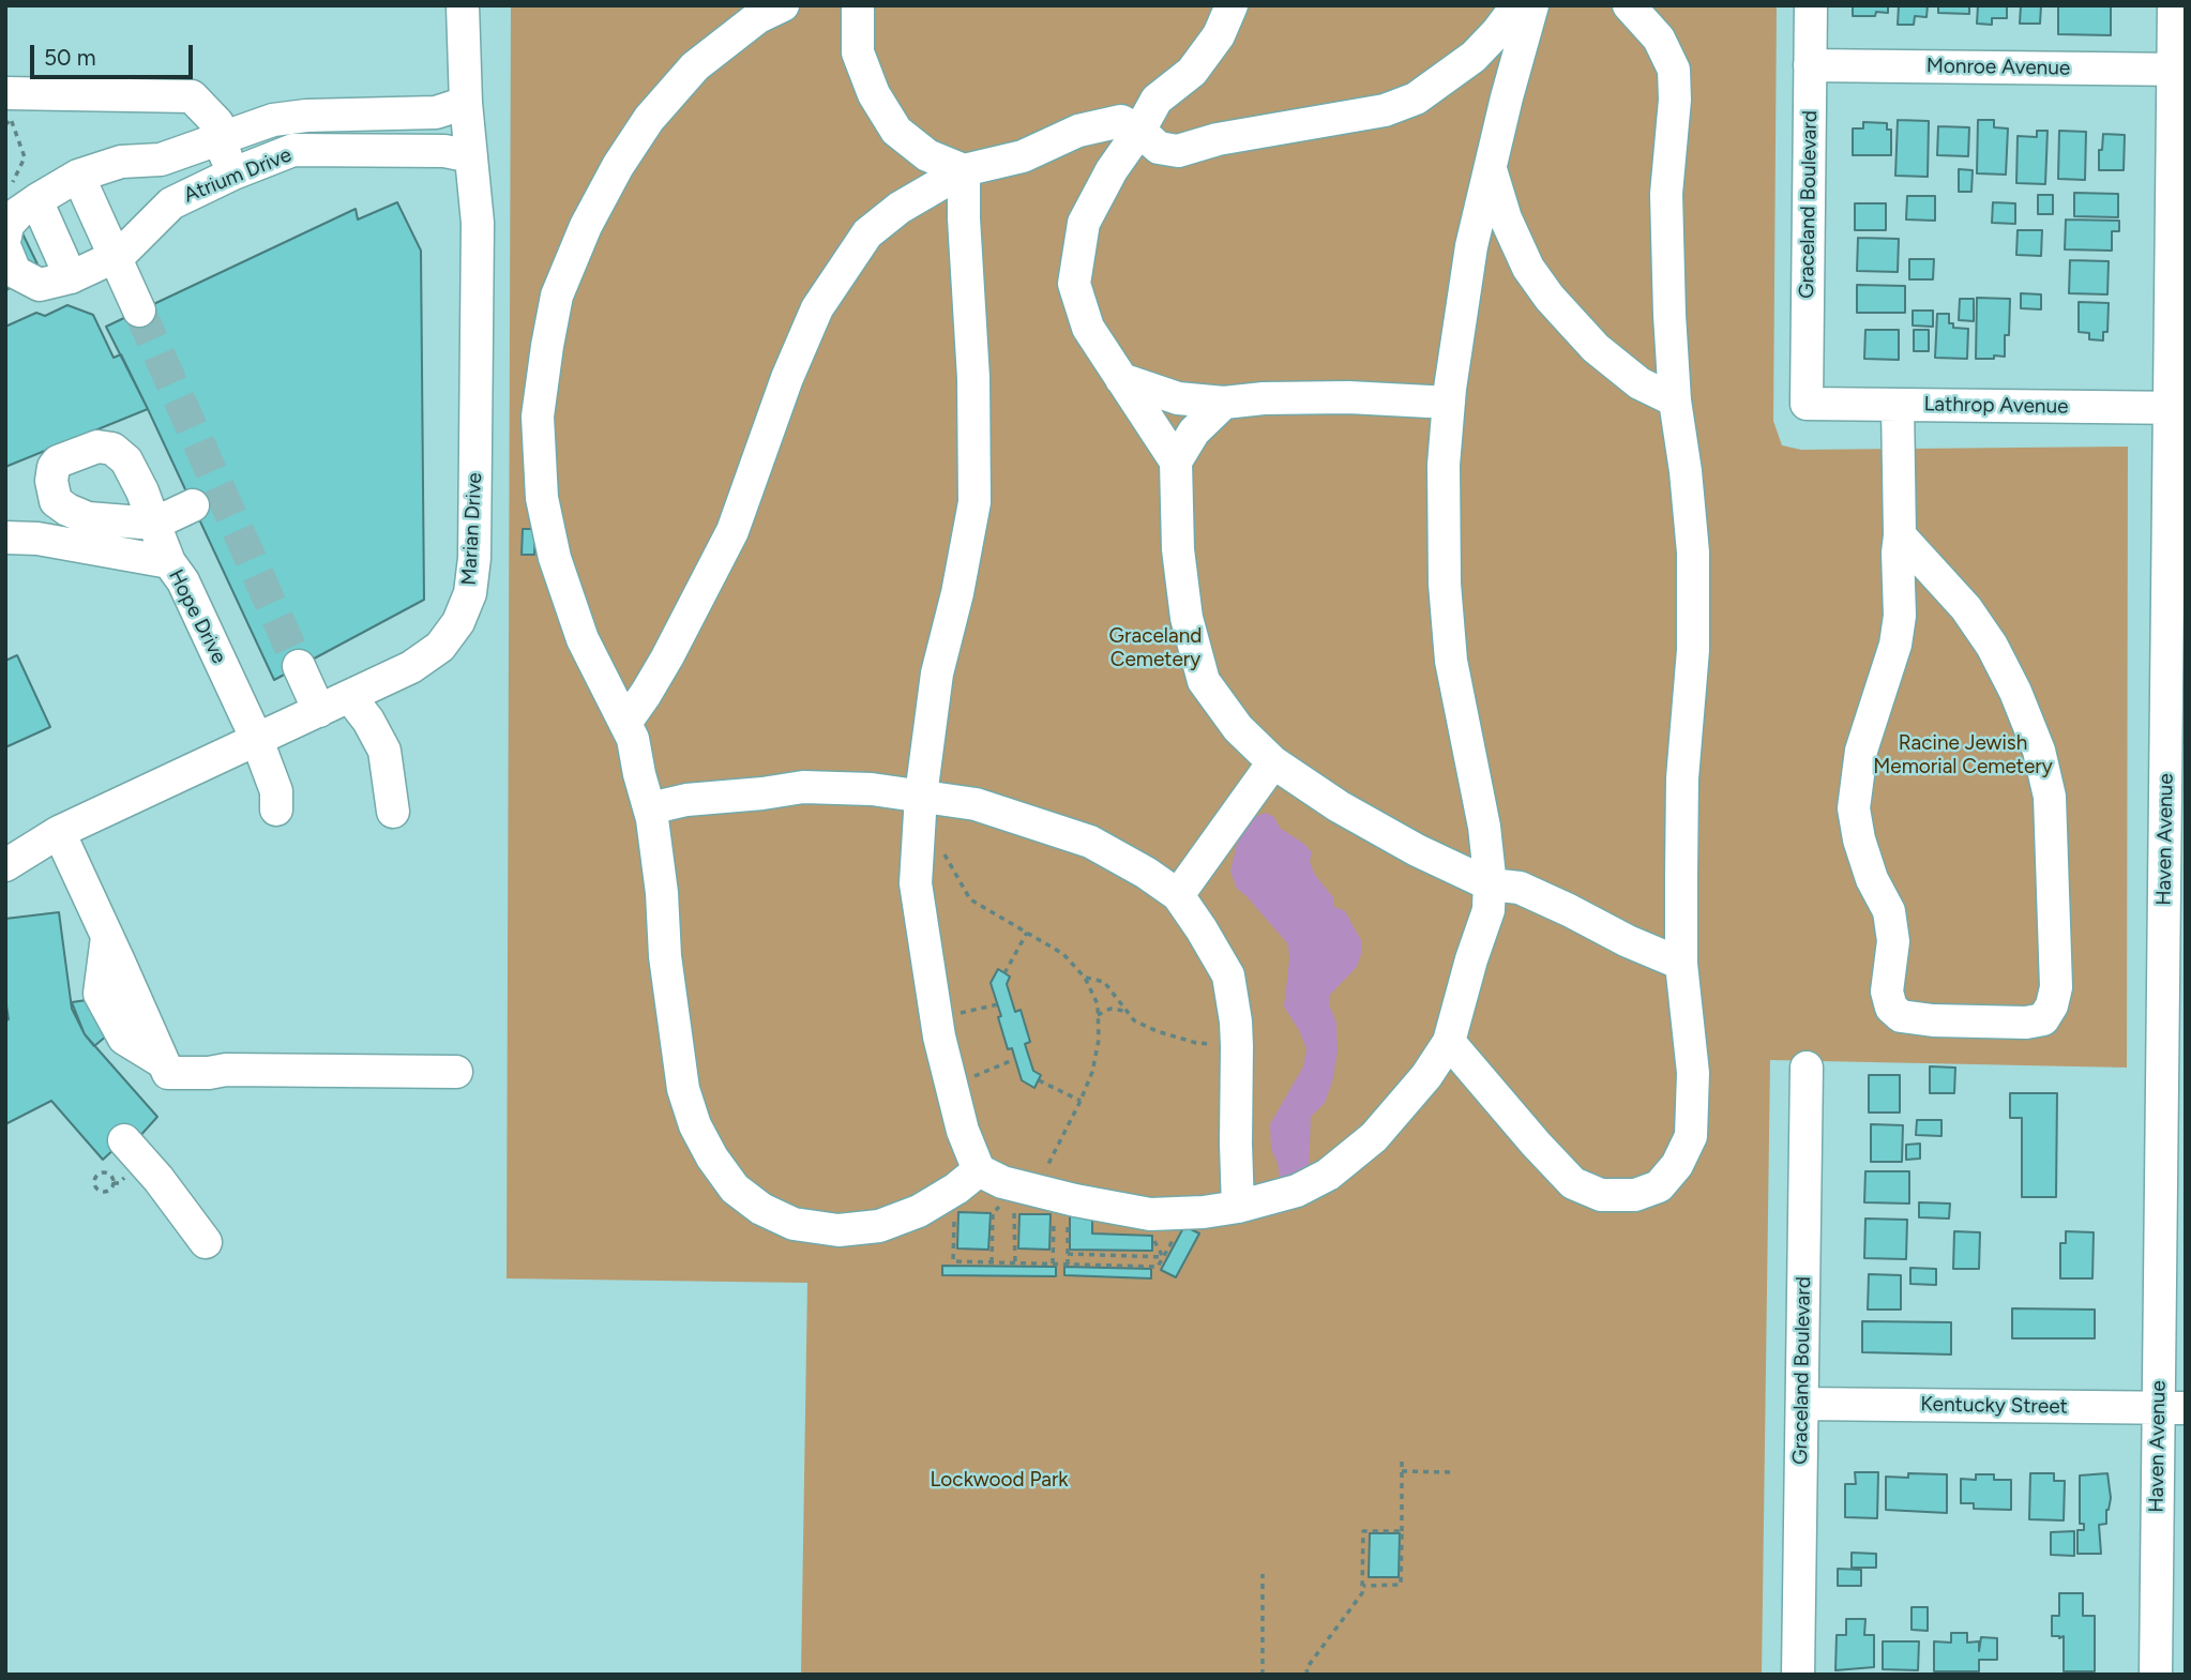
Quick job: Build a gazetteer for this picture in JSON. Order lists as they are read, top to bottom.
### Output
{
  "streets": {
    "street": [
      "Monroe Avenue",
      "Atrium Drive",
      "Graceland Boulevard",
      "Lathrop Avenue",
      "Marian Drive",
      "Hope Drive",
      "Haven Avenue",
      "Kentucky Street"
    ]
  },
  "crossings": [
    ["Monroe Avenue", "Graceland Boulevard"],
    ["Monroe Avenue", "Haven Avenue"],
    ["Atrium Drive", "Marian Drive"],
    ["Graceland Boulevard", "Lathrop Avenue"],
    ["Graceland Boulevard", "Kentucky Street"],
    ["Lathrop Avenue", "Haven Avenue"],
    ["Marian Drive", "Hope Drive"],
    ["Haven Avenue", "Kentucky Street"]
  ],
  "parks": ["Graceland Cemetery", "Racine Jewish Memorial Cemetery", "Lockwood Park"],
  "scale_bar": "50 m"
}
